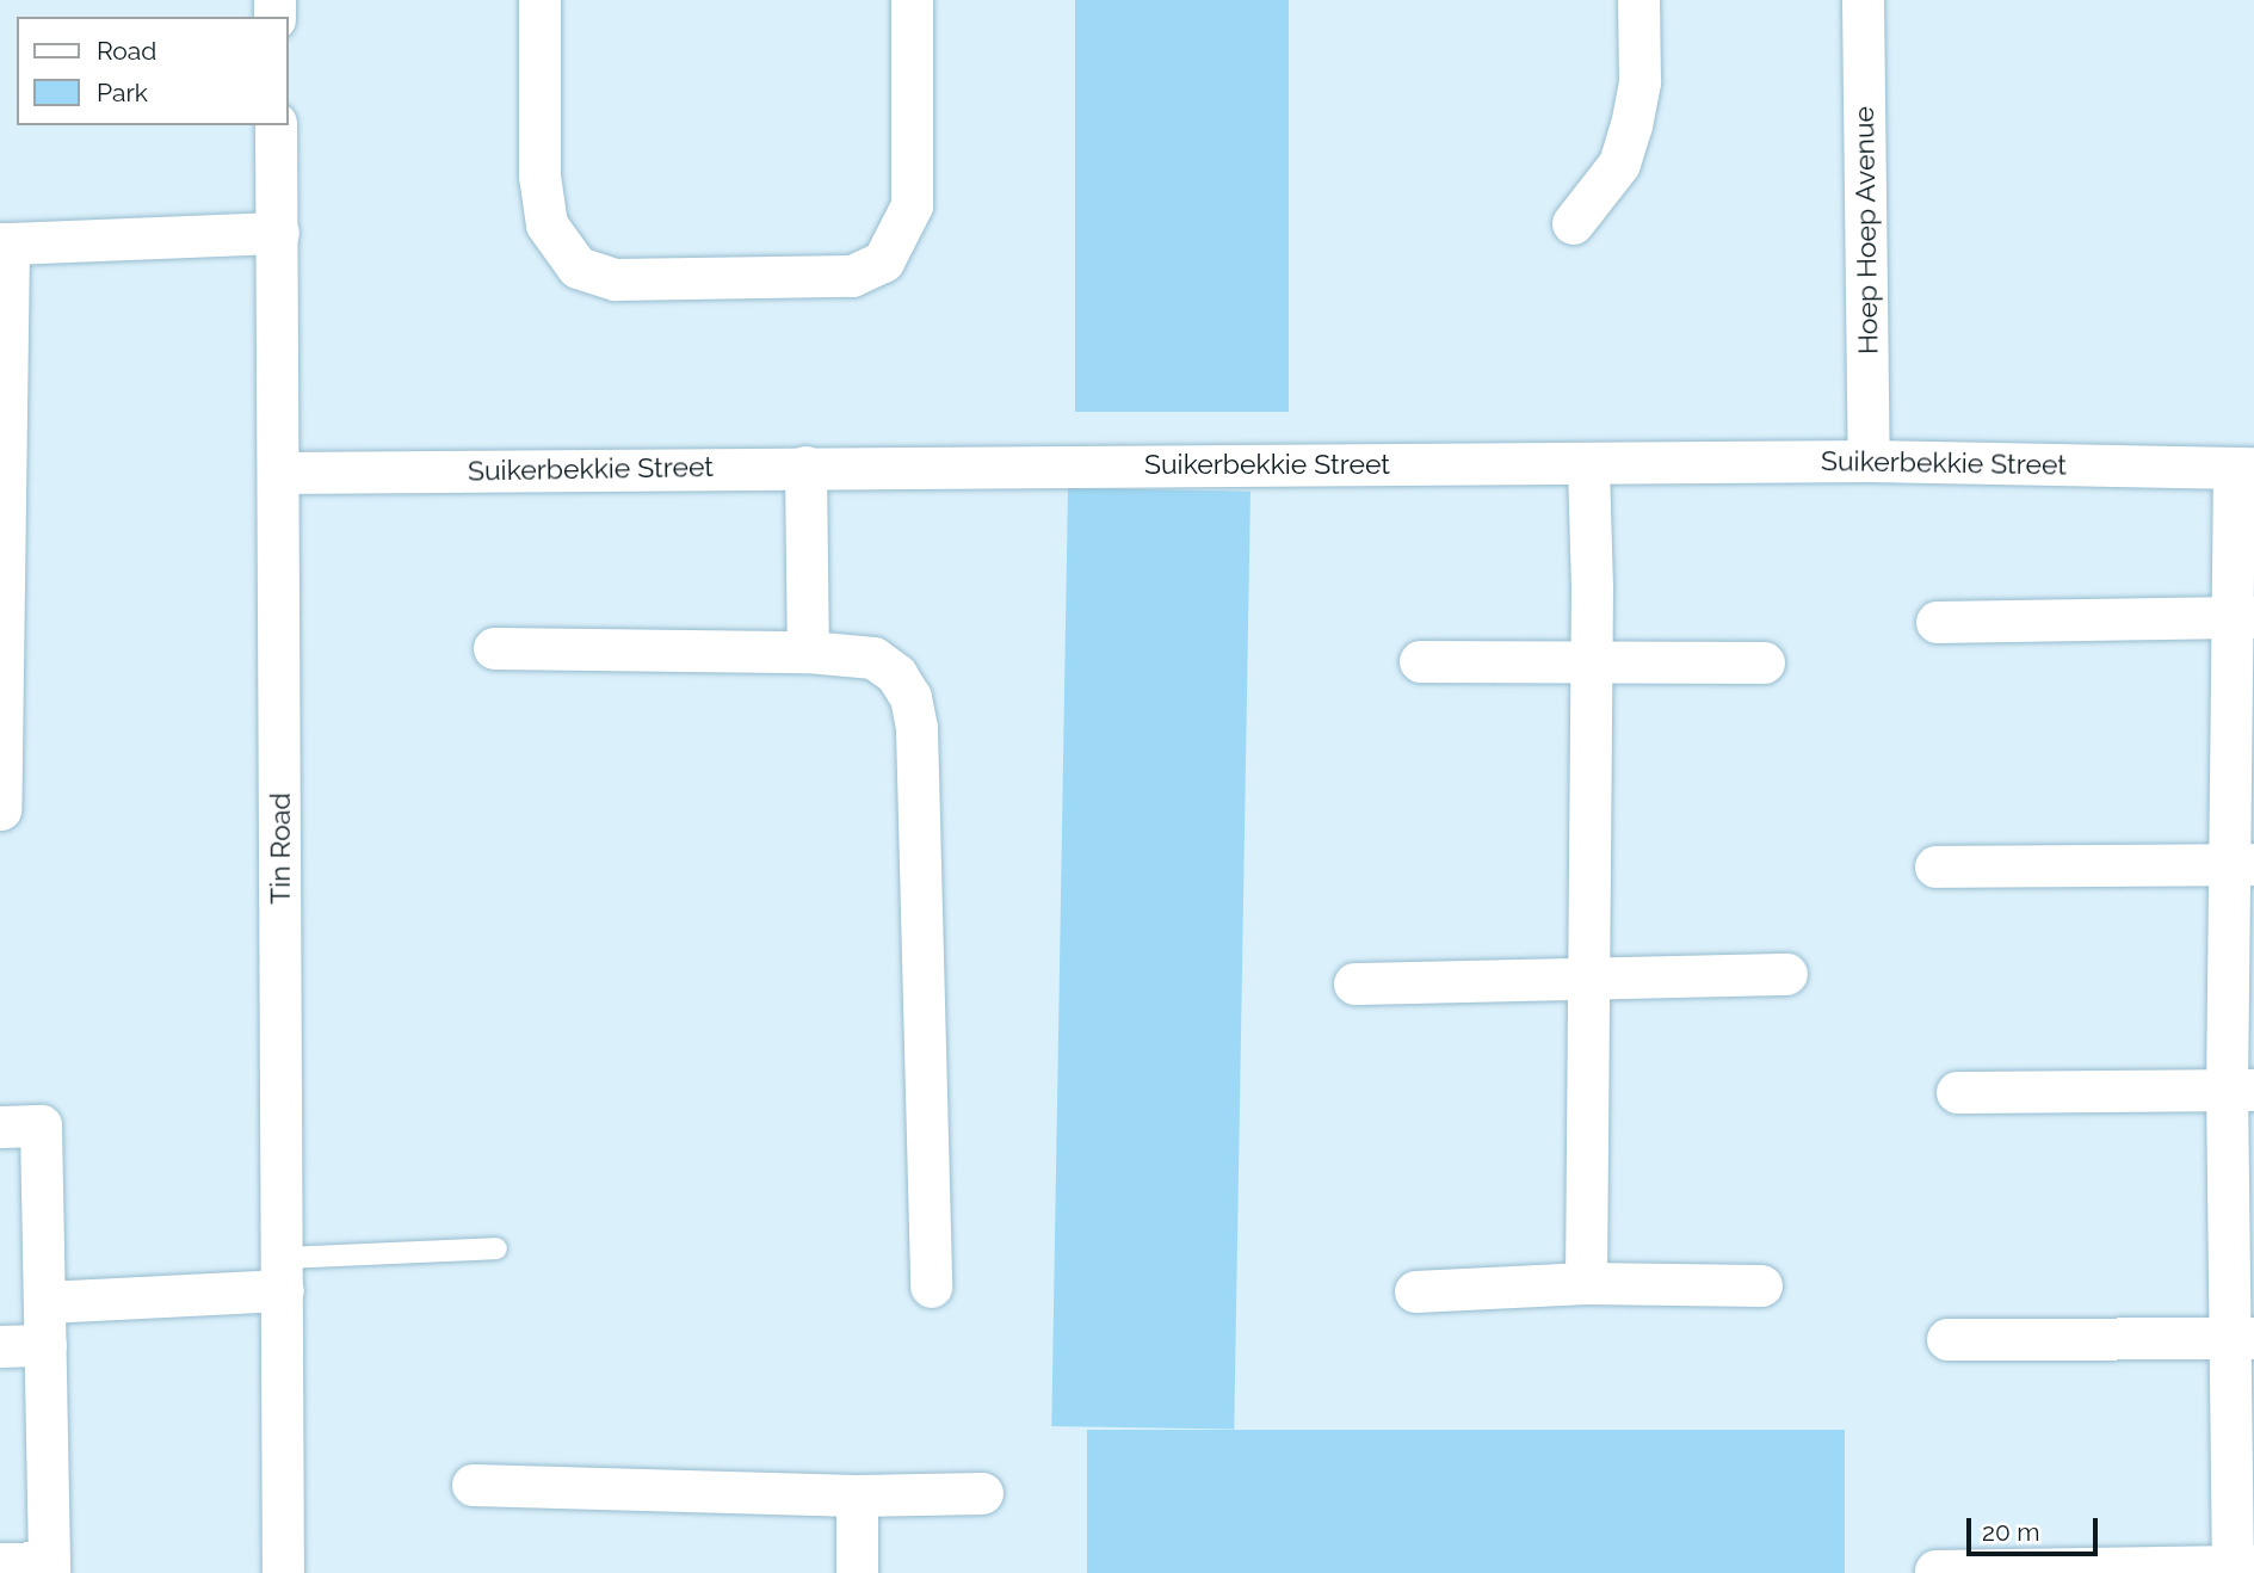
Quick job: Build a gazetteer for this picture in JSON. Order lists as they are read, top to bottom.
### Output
{
  "streets": {
    "street": ["Hoep Hoep Avenue", "Suikerbekkie Street", "Tin Road"]
  },
  "crossings": [
    ["Hoep Hoep Avenue", "Suikerbekkie Street"],
    ["Suikerbekkie Street", "Tin Road"]
  ],
  "legend": ["Road", "Park"],
  "scale_bar": "20 m"
}
